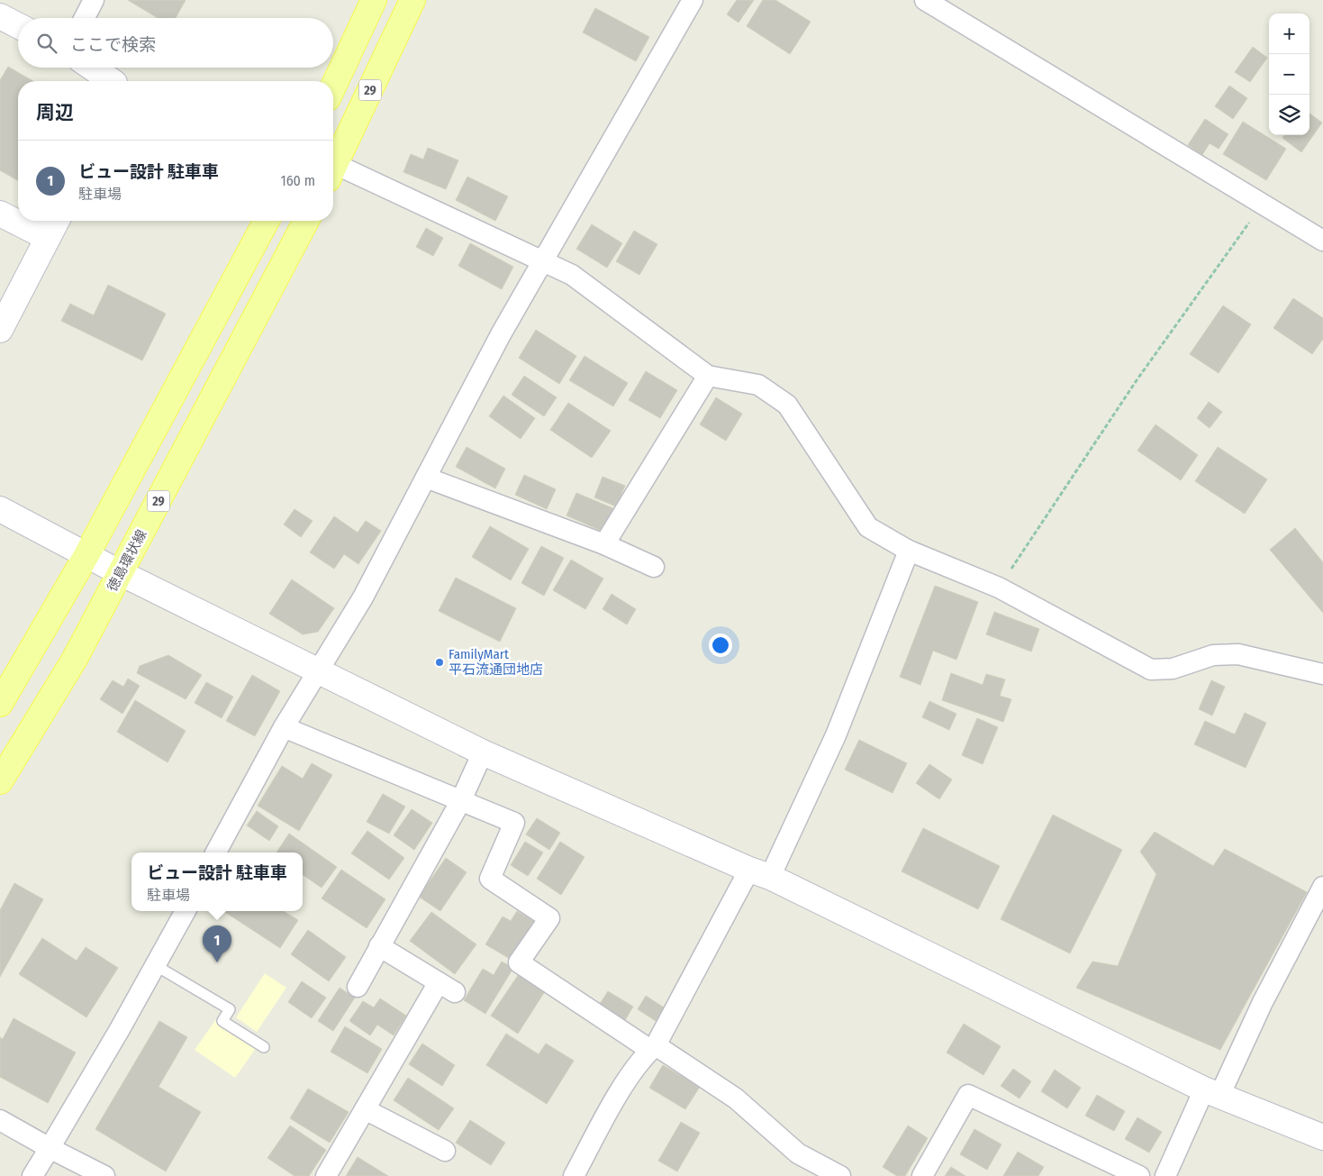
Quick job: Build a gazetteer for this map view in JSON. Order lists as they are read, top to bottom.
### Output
{
  "streets": {
    "main road": ["29", "徳島環状線"]
  },
  "places": ["FamilyMart 平石流通団地店"],
  "page": {
    "map_buttons": ["+", "−"],
    "search": "ここで検索",
    "heading": "周辺",
    "list": [
      {
        "mark": "1",
        "name": "ビュー設計 駐車車",
        "note": "駐車場",
        "value": "160 m"
      }
    ],
    "popup": ["ビュー設計 駐車車", "駐車場"],
    "pins": "1"
  }
}
